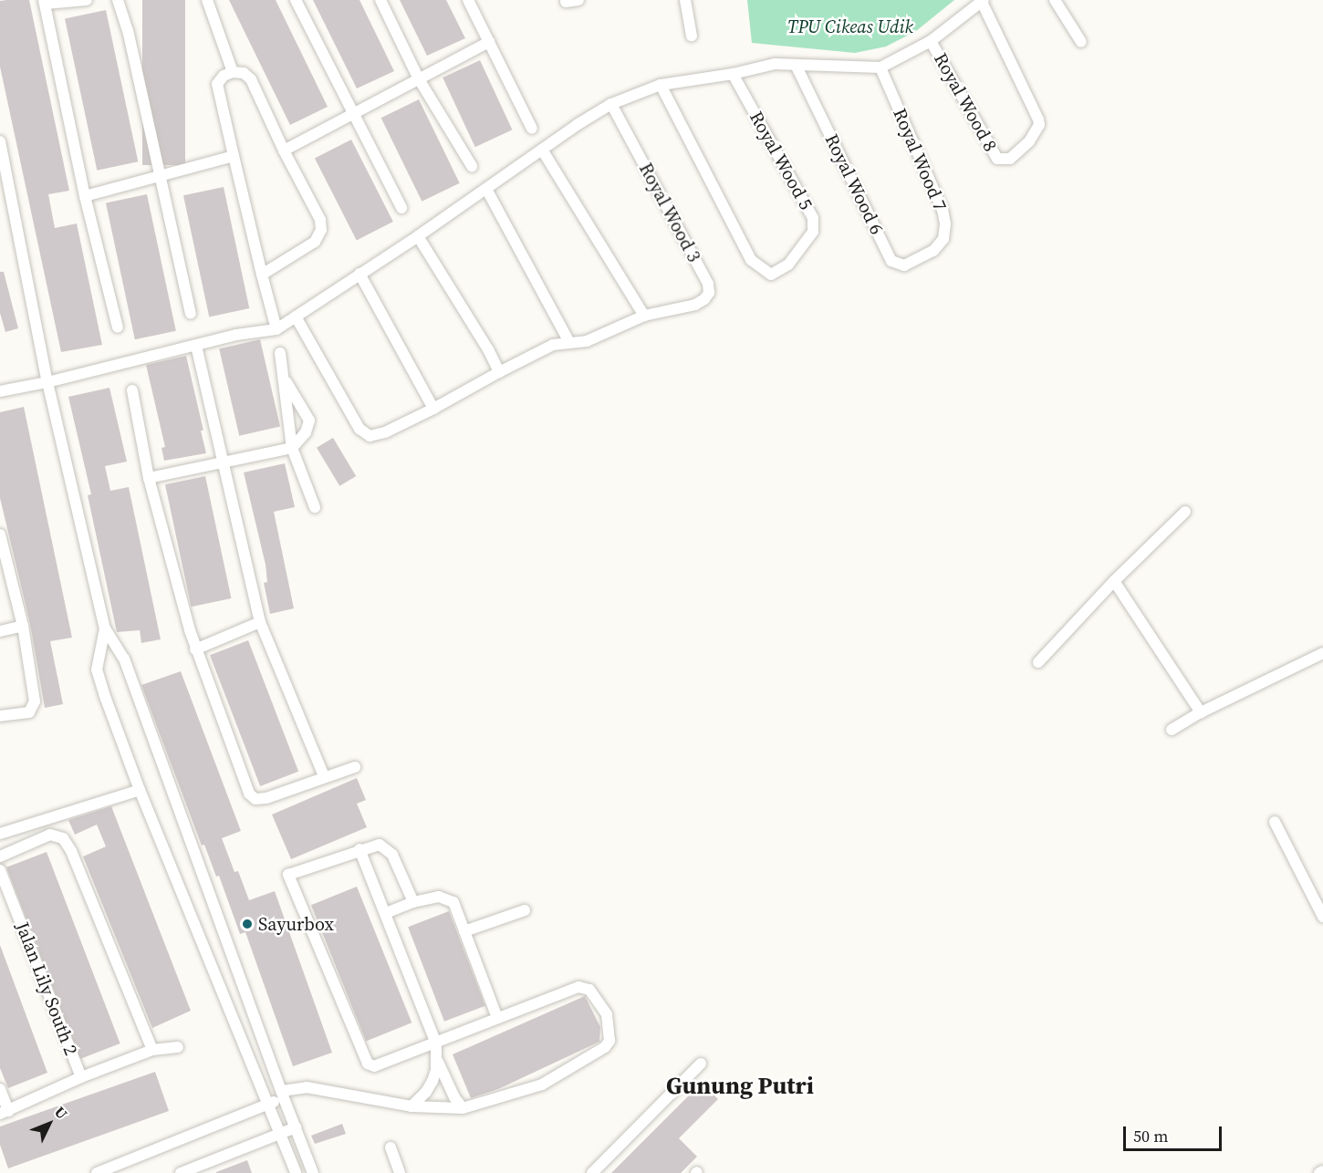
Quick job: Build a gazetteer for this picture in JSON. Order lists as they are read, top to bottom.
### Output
{
  "streets": {
    "street": [
      "Royal Wood 8",
      "Royal Wood 7",
      "Royal Wood 5",
      "Royal Wood 6",
      "Royal Wood 3",
      "Jalan Lily South 2"
    ]
  },
  "crossings": [
    ["Royal Wood 7", "Royal Wood 6"]
  ],
  "districts": ["Gunung Putri"],
  "parks": ["TPU Cikeas Udik"],
  "places": ["Sayurbox"],
  "scale_bar": "50 m",
  "north": "top right"
}
